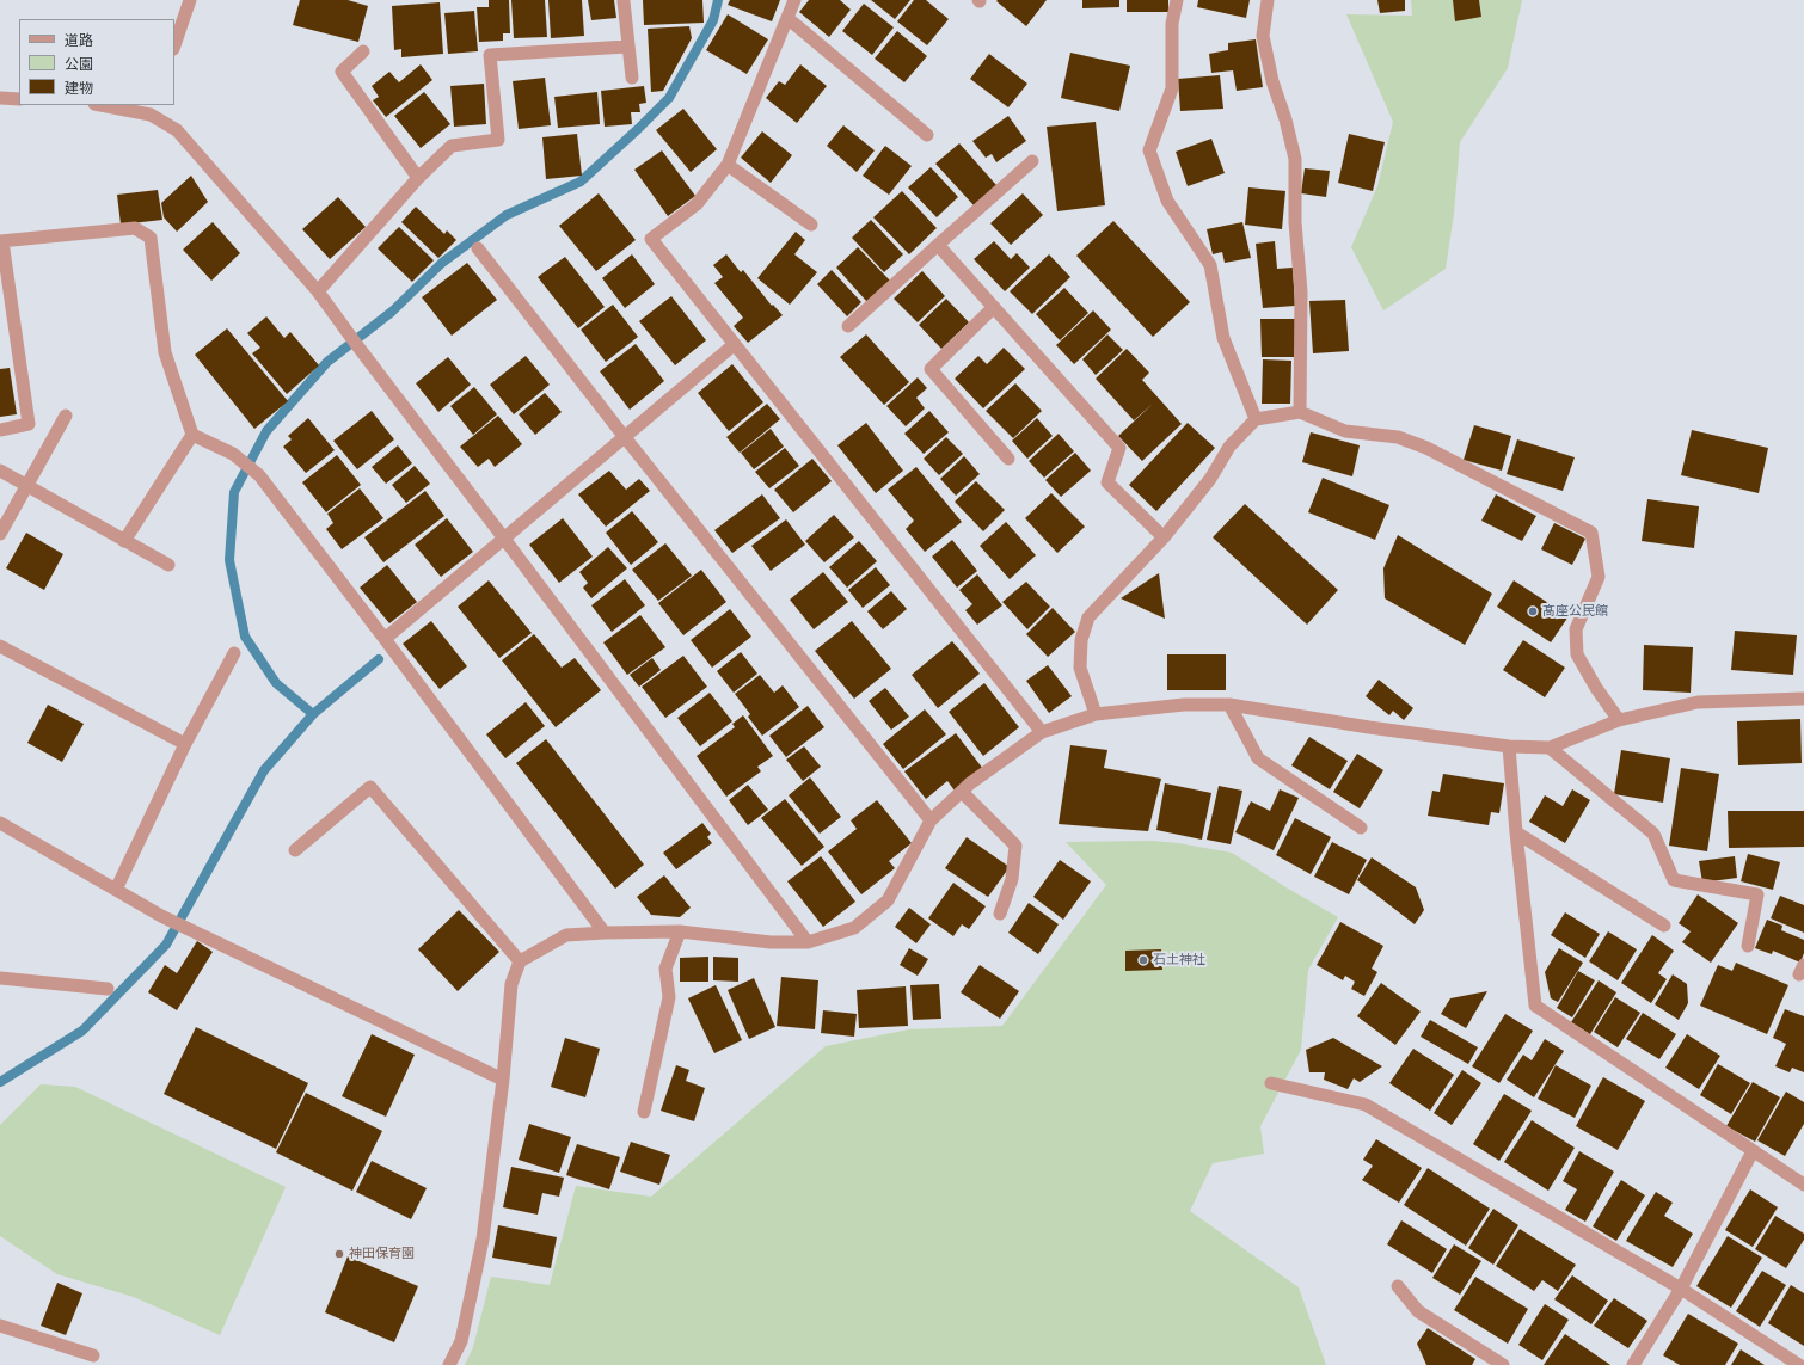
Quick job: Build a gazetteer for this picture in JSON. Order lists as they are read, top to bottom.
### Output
{
  "places": ["髙座公民館", "石土神社", "神田保育園"],
  "legend": ["道路", "公園", "建物"]
}
